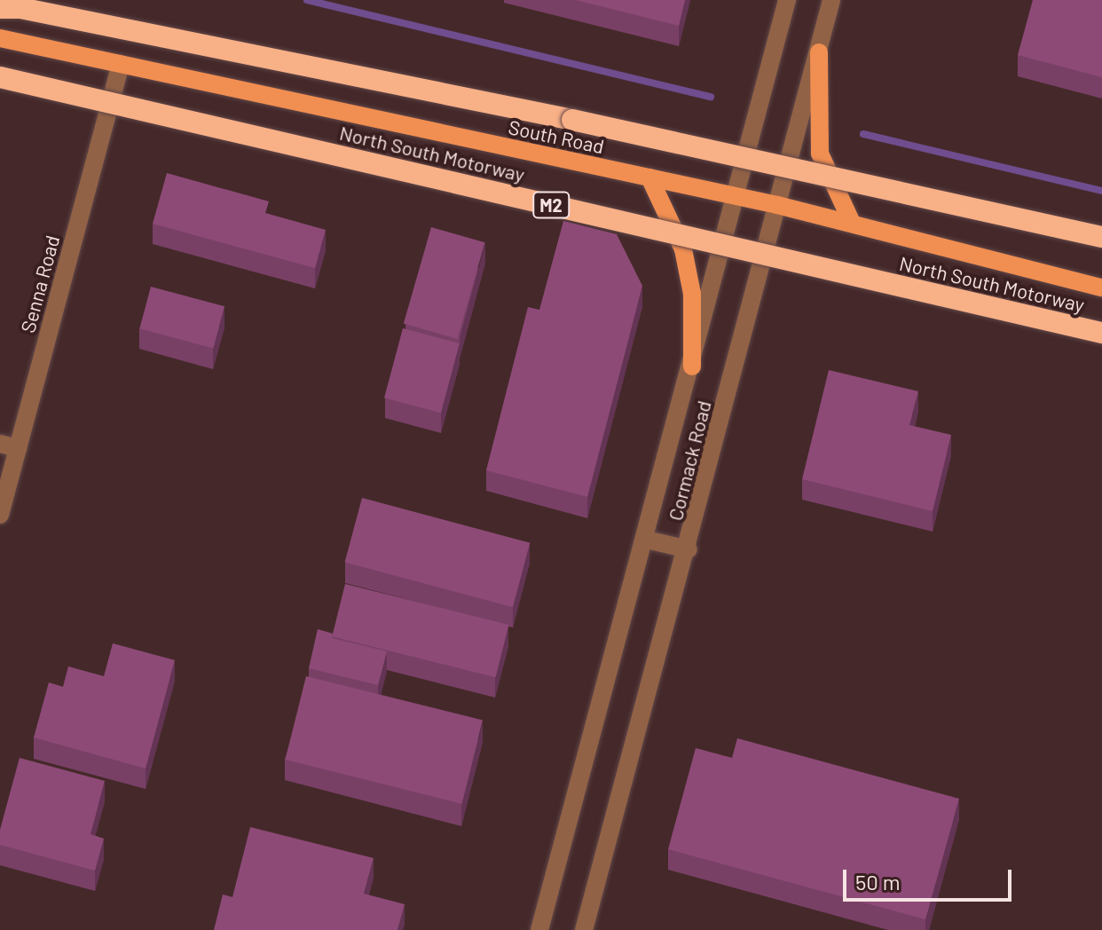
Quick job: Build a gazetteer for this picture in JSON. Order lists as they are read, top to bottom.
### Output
{
  "streets": {
    "highway": ["North South Motorway", "M2"],
    "main road": ["South Road"],
    "street": ["Senna Road", "Cormack Road"]
  },
  "crossings": [
    ["South Road", "Senna Road"],
    ["South Road", "Cormack Road"]
  ],
  "scale_bar": "50 m"
}
